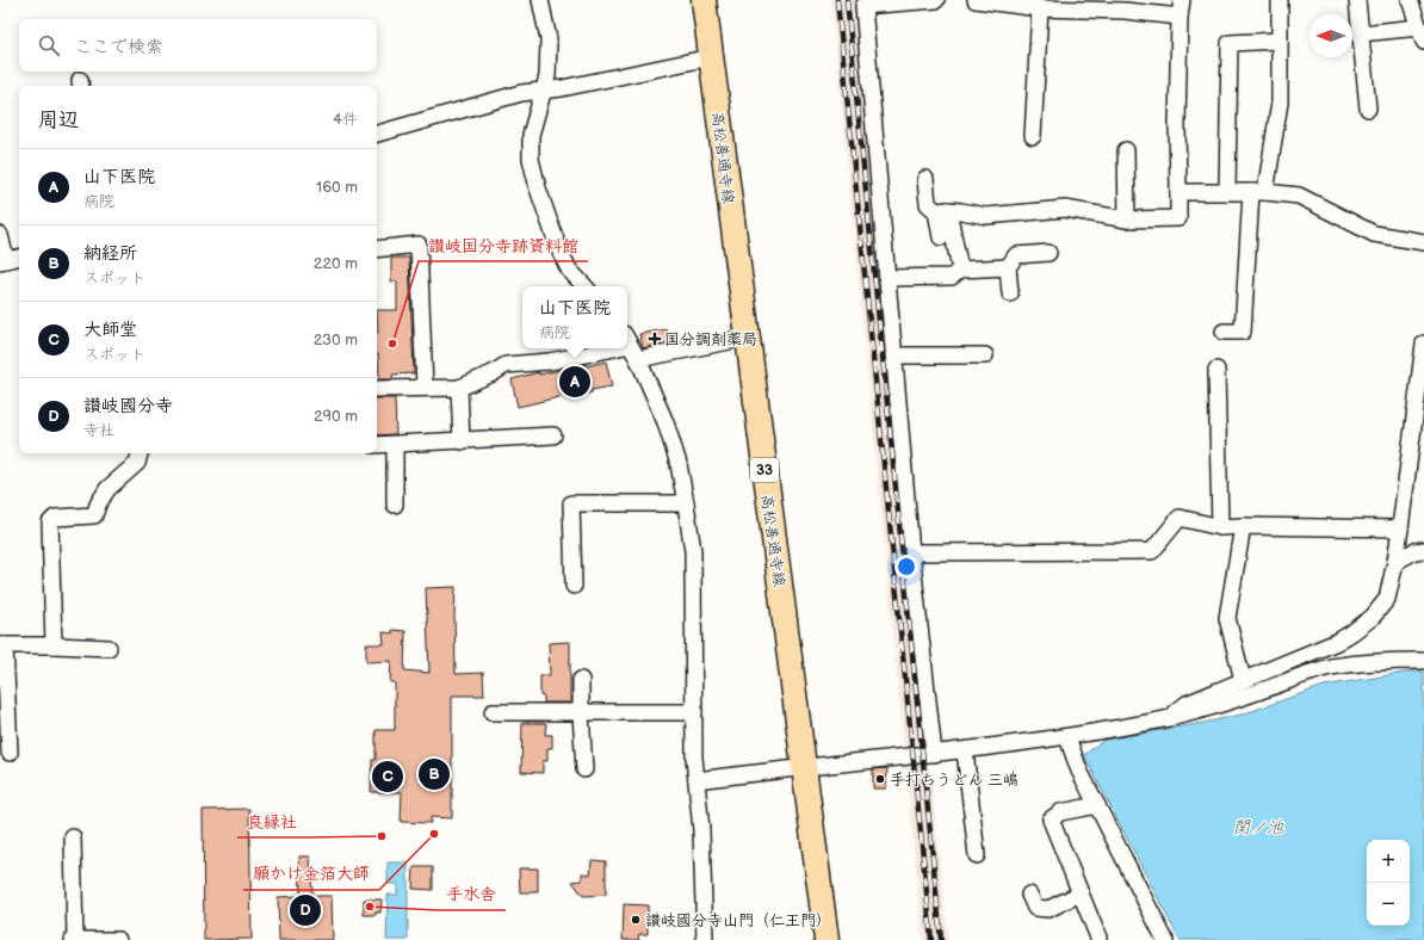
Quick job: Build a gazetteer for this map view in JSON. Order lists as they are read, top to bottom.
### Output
{
  "streets": {
    "main road": ["高松善通寺線", "33"]
  },
  "water": ["関ノ池"],
  "places": {
    "health": ["国分調剤薬局"],
    "other": [
      "讃岐国分寺跡資料館",
      "手打ちうどん 三嶋",
      "願かけ金箔大師",
      "良縁社",
      "手水舎",
      "讃岐國分寺山門（仁王門）"
    ]
  },
  "north": "left",
  "page": {
    "search": "ここで検索",
    "heading": ["周辺", "4件"],
    "list": [
      {
        "mark": "A",
        "name": "山下医院",
        "note": "病院",
        "value": "160 m"
      },
      {
        "mark": "B",
        "name": "納経所",
        "note": "スポット",
        "value": "220 m"
      },
      {
        "mark": "C",
        "name": "大師堂",
        "note": "スポット",
        "value": "230 m"
      },
      {
        "mark": "D",
        "name": "讃岐國分寺",
        "note": "寺社",
        "value": "290 m"
      }
    ],
    "popup": ["山下医院", "病院"],
    "pins": [
      "A",
      "B",
      "C",
      "D"
    ],
    "map_buttons": ["+", "−"]
  }
}
